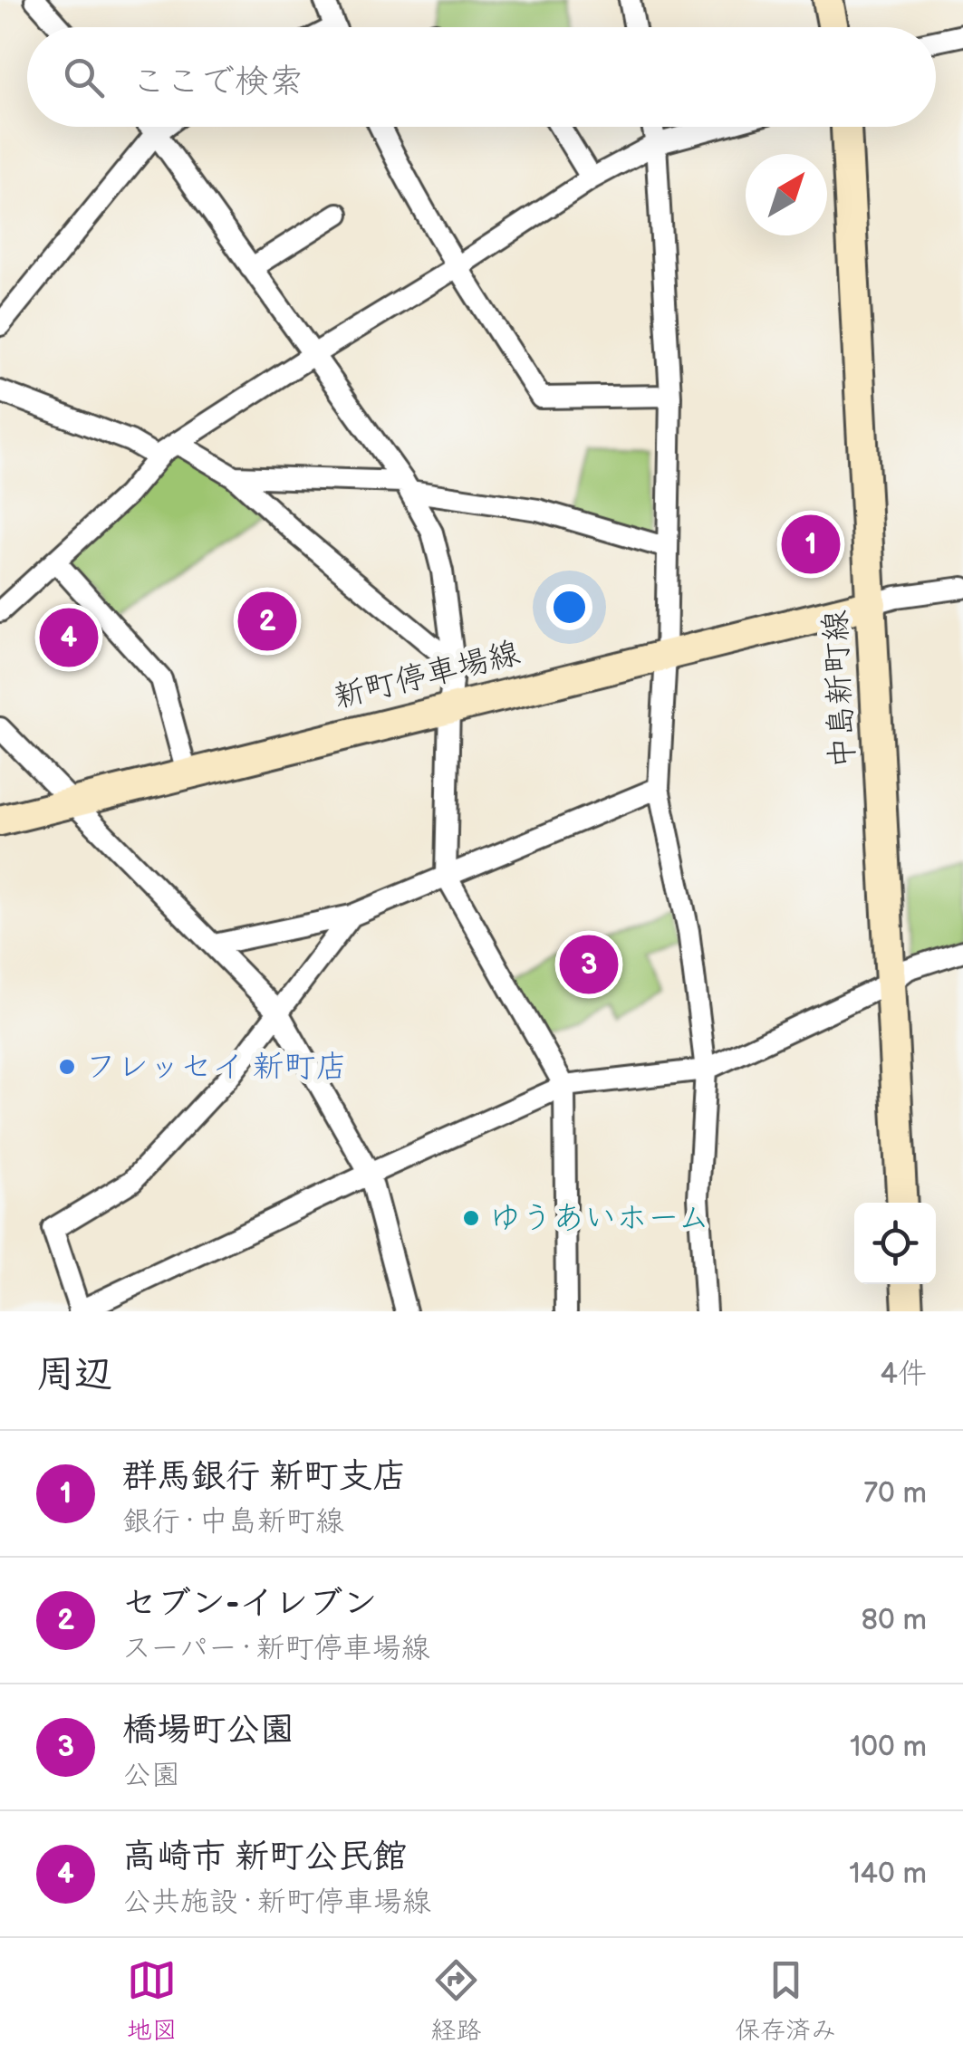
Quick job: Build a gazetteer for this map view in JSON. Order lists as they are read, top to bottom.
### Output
{
  "streets": {
    "main road": ["新町停車場線", "中島新町線"]
  },
  "crossings": [
    ["新町停車場線", "中島新町線"]
  ],
  "places": ["フレッセイ 新町店", "ゆうあいホーム"],
  "north": "top right",
  "page": {
    "search": "ここで検索",
    "pins": [
      "1",
      "2",
      "4",
      "3"
    ],
    "heading": ["周辺", "4件"],
    "list": [
      {
        "mark": "1",
        "name": "群馬銀行 新町支店",
        "note": "銀行 · 中島新町線",
        "value": "70 m"
      },
      {
        "mark": "2",
        "name": "セブン-イレブン",
        "note": "スーパー · 新町停車場線",
        "value": "80 m"
      },
      {
        "mark": "3",
        "name": "橋場町公園",
        "note": "公園",
        "value": "100 m"
      },
      {
        "mark": "4",
        "name": "高崎市 新町公民館",
        "note": "公共施設 · 新町停車場線",
        "value": "140 m"
      }
    ],
    "nav": ["地図", "経路", "保存済み"]
  }
}
